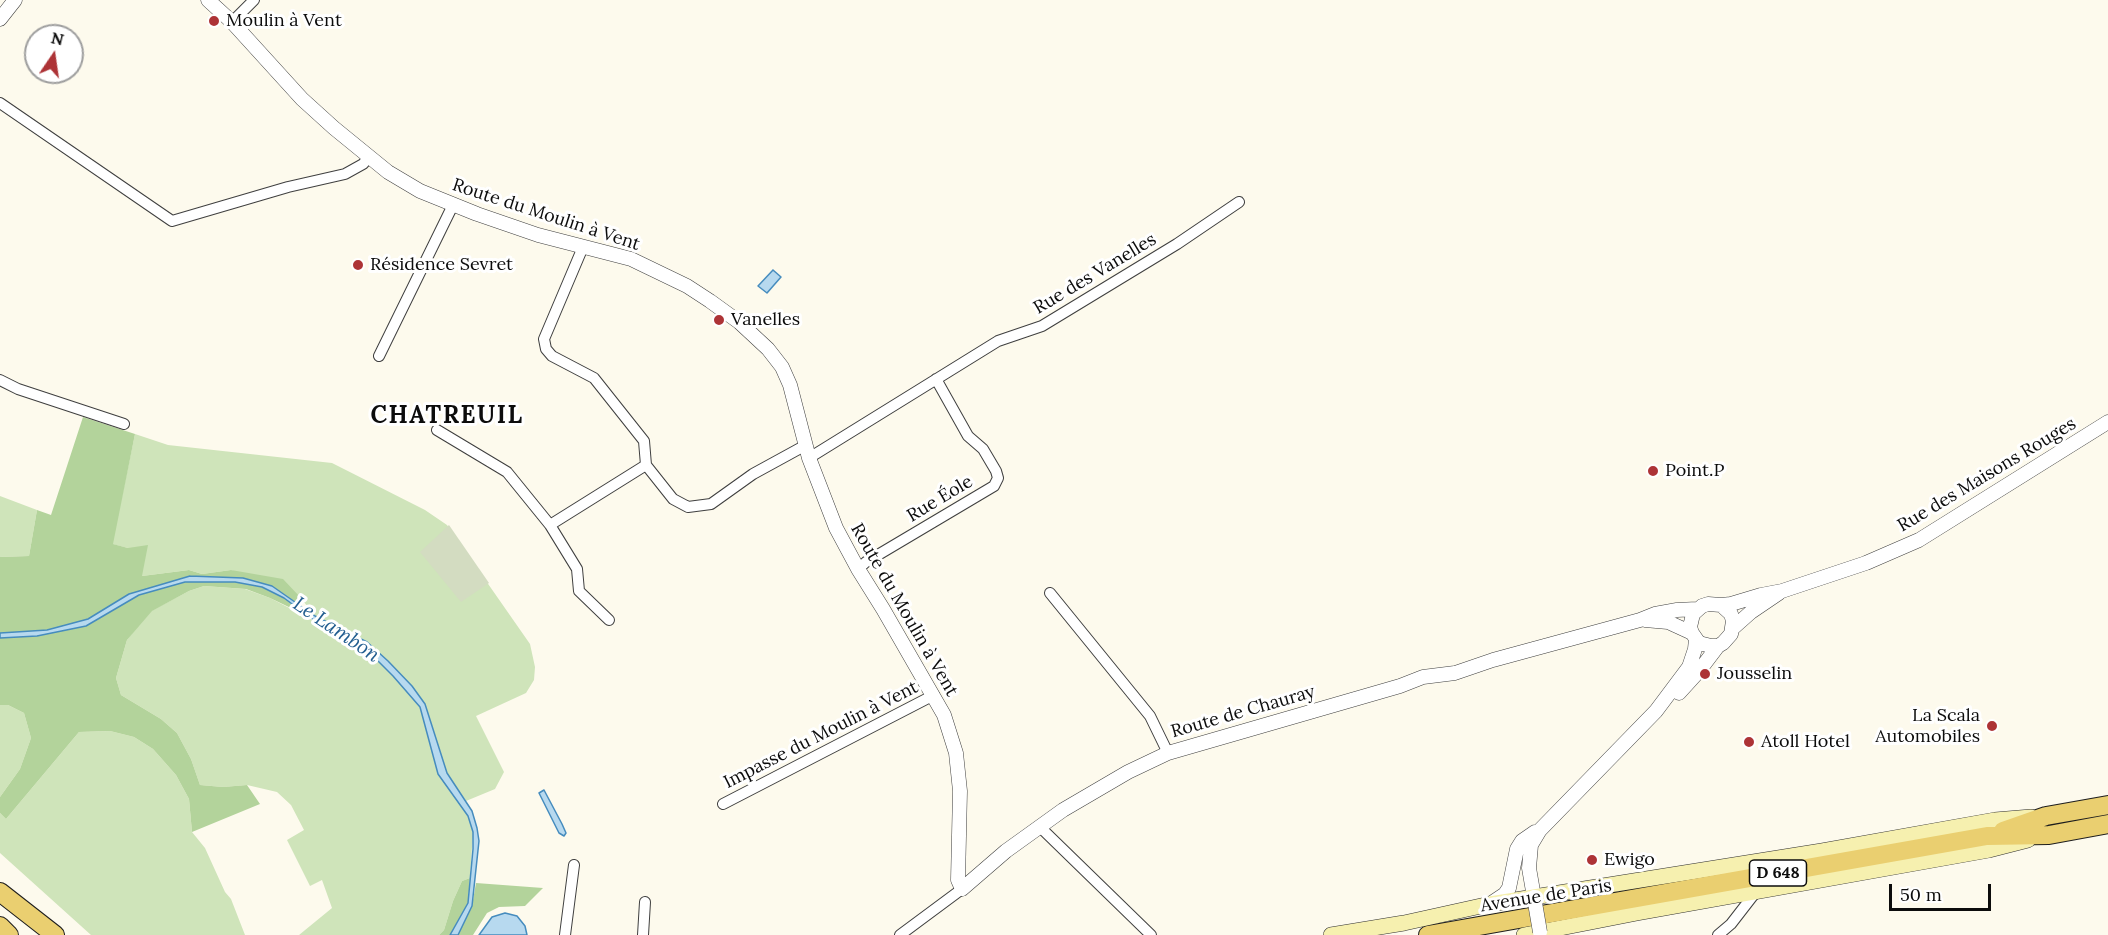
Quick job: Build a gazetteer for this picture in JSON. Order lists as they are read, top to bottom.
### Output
{
  "streets": {
    "main road": ["D 648", "Avenue de Paris"],
    "street": [
      "Route du Moulin à Vent",
      "Rue des Vanelles",
      "Rue des Maisons Rouges",
      "Rue Éole",
      "Route de Chauray",
      "Impasse du Moulin à Vent"
    ]
  },
  "crossings": [
    ["Route du Moulin à Vent", "Rue des Vanelles"],
    ["Route du Moulin à Vent", "Rue Éole"],
    ["Route du Moulin à Vent", "Route de Chauray"],
    ["Route du Moulin à Vent", "Impasse du Moulin à Vent"],
    ["Rue des Vanelles", "Rue Éole"],
    ["Rue des Maisons Rouges", "Route de Chauray"]
  ],
  "districts": ["CHATREUIL"],
  "water": ["Le Lambon"],
  "places": [
    "Moulin à Vent",
    "Résidence Sevret",
    "Vanelles",
    "Point.P",
    "Jousselin",
    "La Scala Automobiles",
    "Atoll Hotel",
    "Ewigo"
  ],
  "scale_bar": "50 m",
  "north": "top"
}
